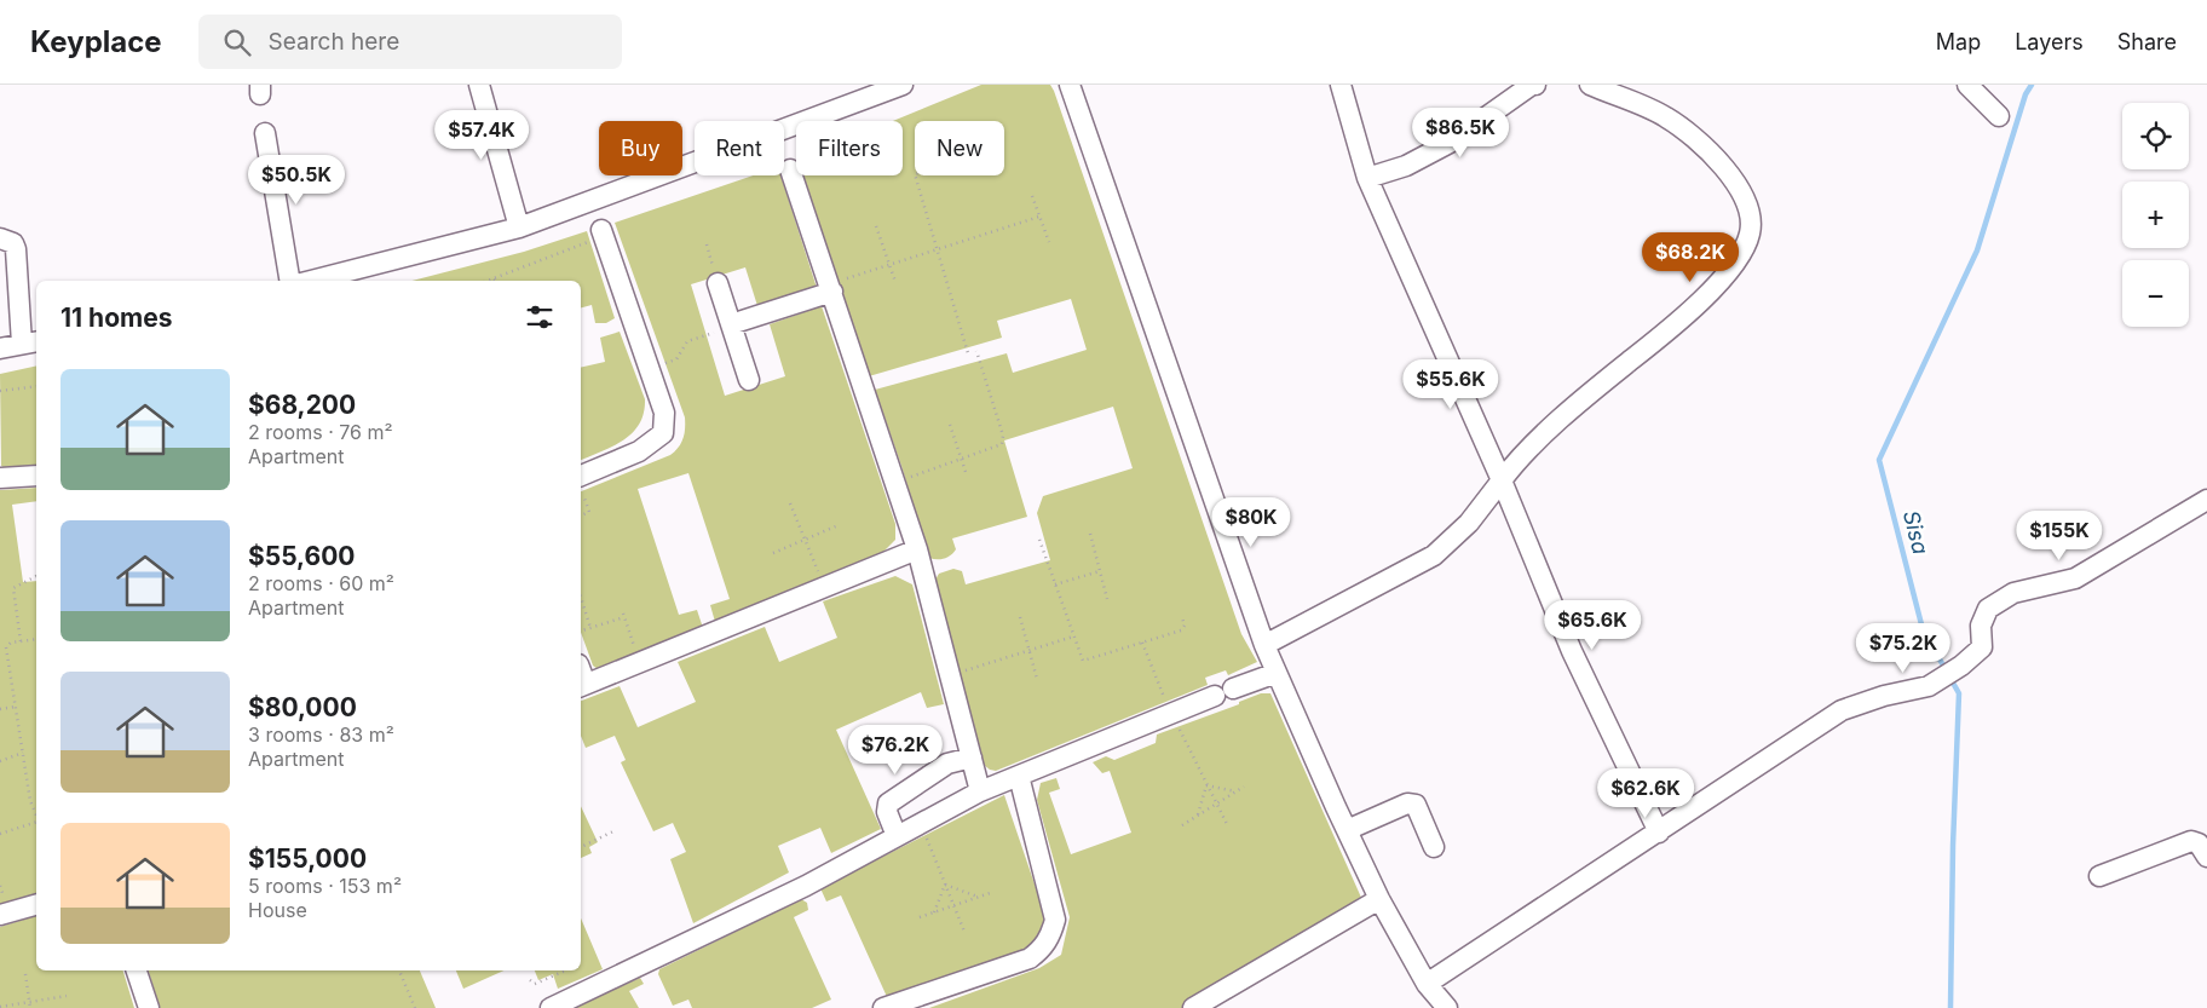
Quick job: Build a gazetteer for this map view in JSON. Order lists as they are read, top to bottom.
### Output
{
  "water": ["Sisa"],
  "page": {
    "header": "Keyplace",
    "search": "Search here",
    "nav": ["Map", "Layers", "Share"],
    "map_buttons": ["+", "−"],
    "price": [
      "$86.5K",
      "$57.4K",
      "$50.5K",
      "$68.2K",
      "$55.6K",
      "$80K",
      "$155K",
      "$65.6K",
      "$75.2K",
      "$76.2K",
      "$62.6K"
    ],
    "chip": [
      "Buy",
      "Rent",
      "Filters",
      "New"
    ],
    "heading": "11 homes",
    "list": [
      {
        "name": "$68,200",
        "note": "2 rooms · 76 m² · Apartment"
      },
      {
        "name": "$55,600",
        "note": "2 rooms · 60 m² · Apartment"
      },
      {
        "name": "$80,000",
        "note": "3 rooms · 83 m² · Apartment"
      },
      {
        "name": "$155,000",
        "note": "5 rooms · 153 m² · House"
      }
    ]
  }
}
